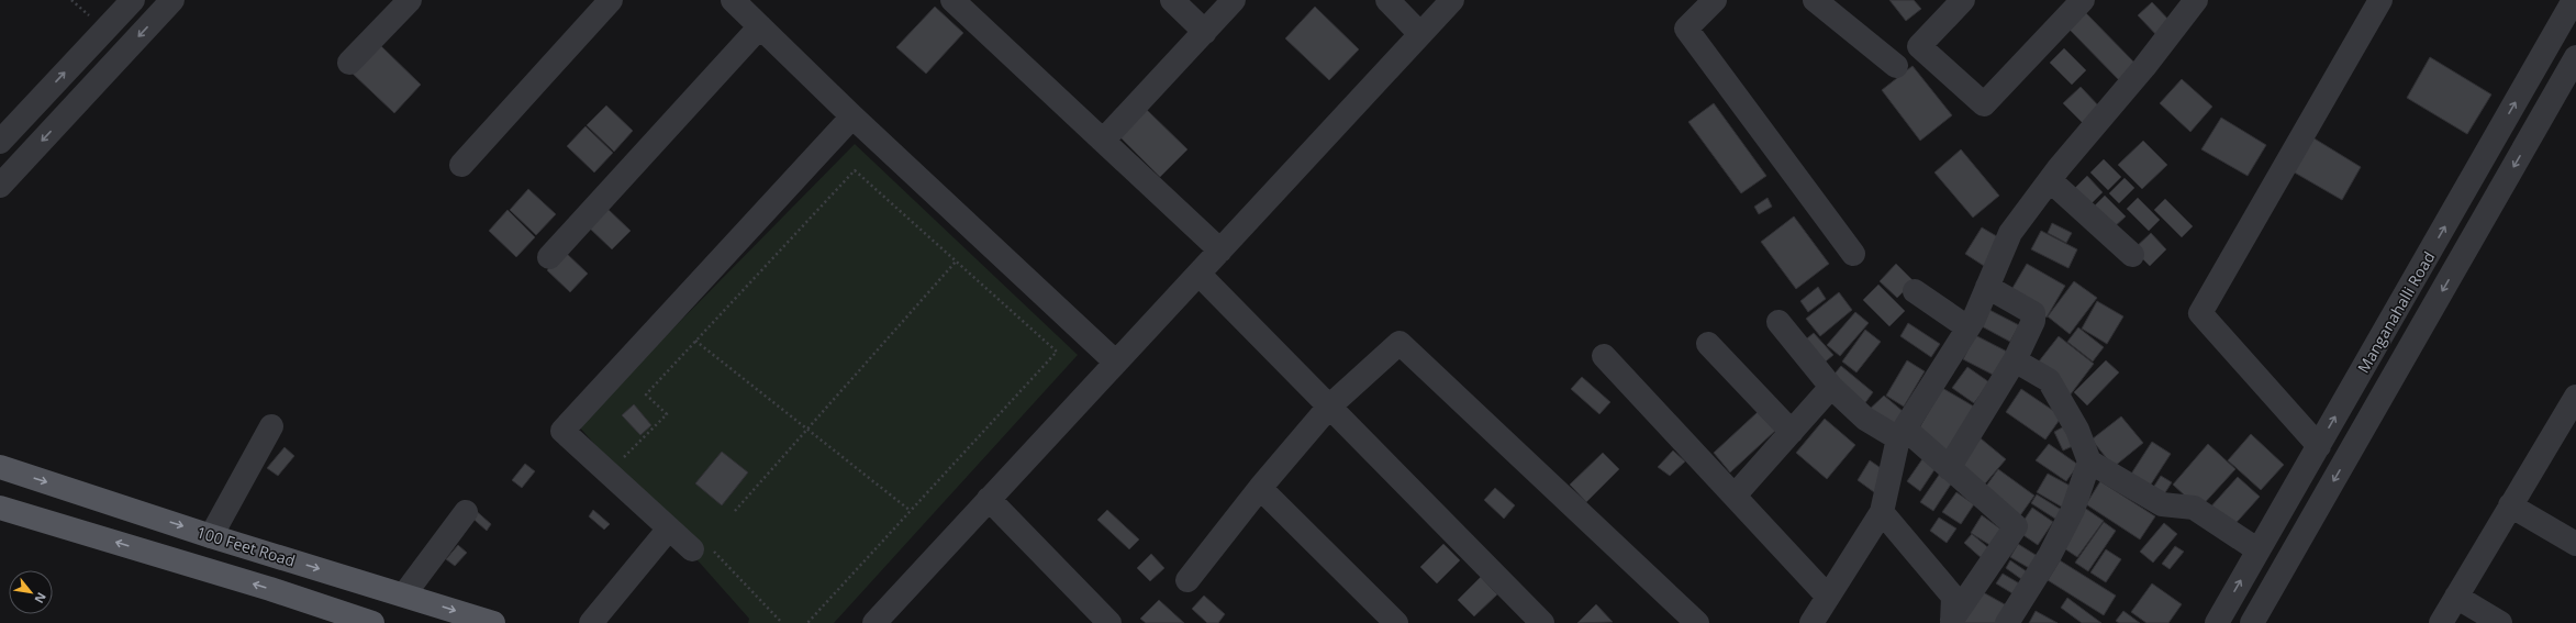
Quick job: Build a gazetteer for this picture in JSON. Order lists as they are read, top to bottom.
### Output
{
  "streets": {
    "main road": ["100 Feet Road"],
    "street": ["Manganahalli Road"]
  },
  "north": "bottom right"
}
